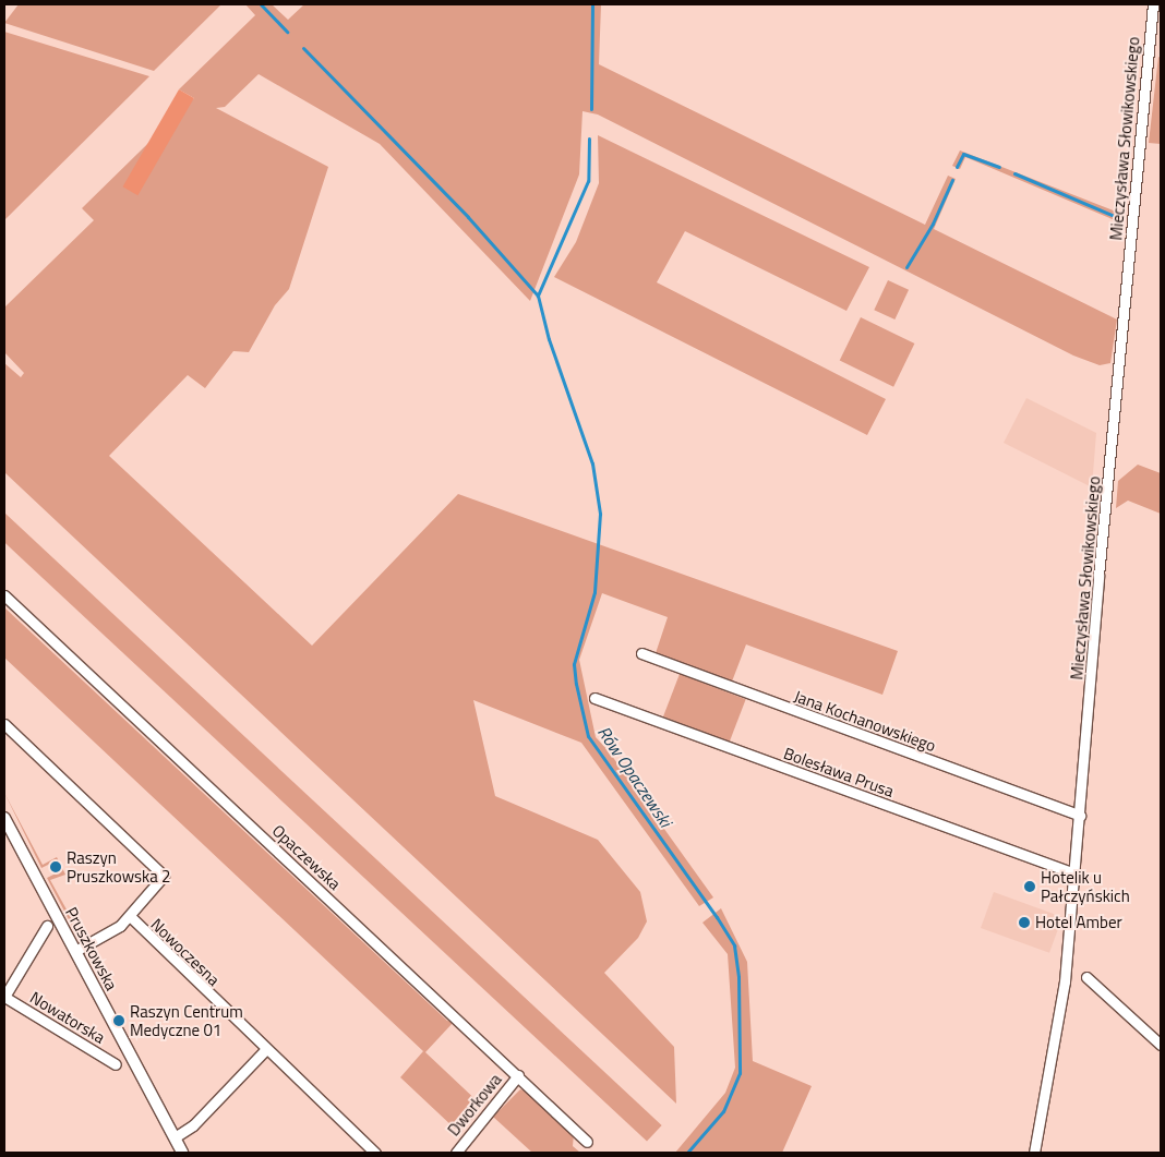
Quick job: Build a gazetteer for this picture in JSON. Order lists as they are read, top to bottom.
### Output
{
  "streets": {
    "street": [
      "Mieczysława Słowikowskiego",
      "Jana Kochanowskiego",
      "Bolesława Prusa",
      "Opaczewska",
      "Pruszkowska",
      "Nowoczesna",
      "Nowatorska",
      "Dworkowa"
    ]
  },
  "crossings": [
    ["Mieczysława Słowikowskiego", "Jana Kochanowskiego"],
    ["Mieczysława Słowikowskiego", "Bolesława Prusa"],
    ["Opaczewska", "Dworkowa"]
  ],
  "water": ["Rów Opaczewski"],
  "places": [
    "Raszyn Pruszkowska 2",
    "Hotelik u Pałczyńskich",
    "Hotel Amber",
    "Raszyn Centrum Medyczne 01"
  ]
}
